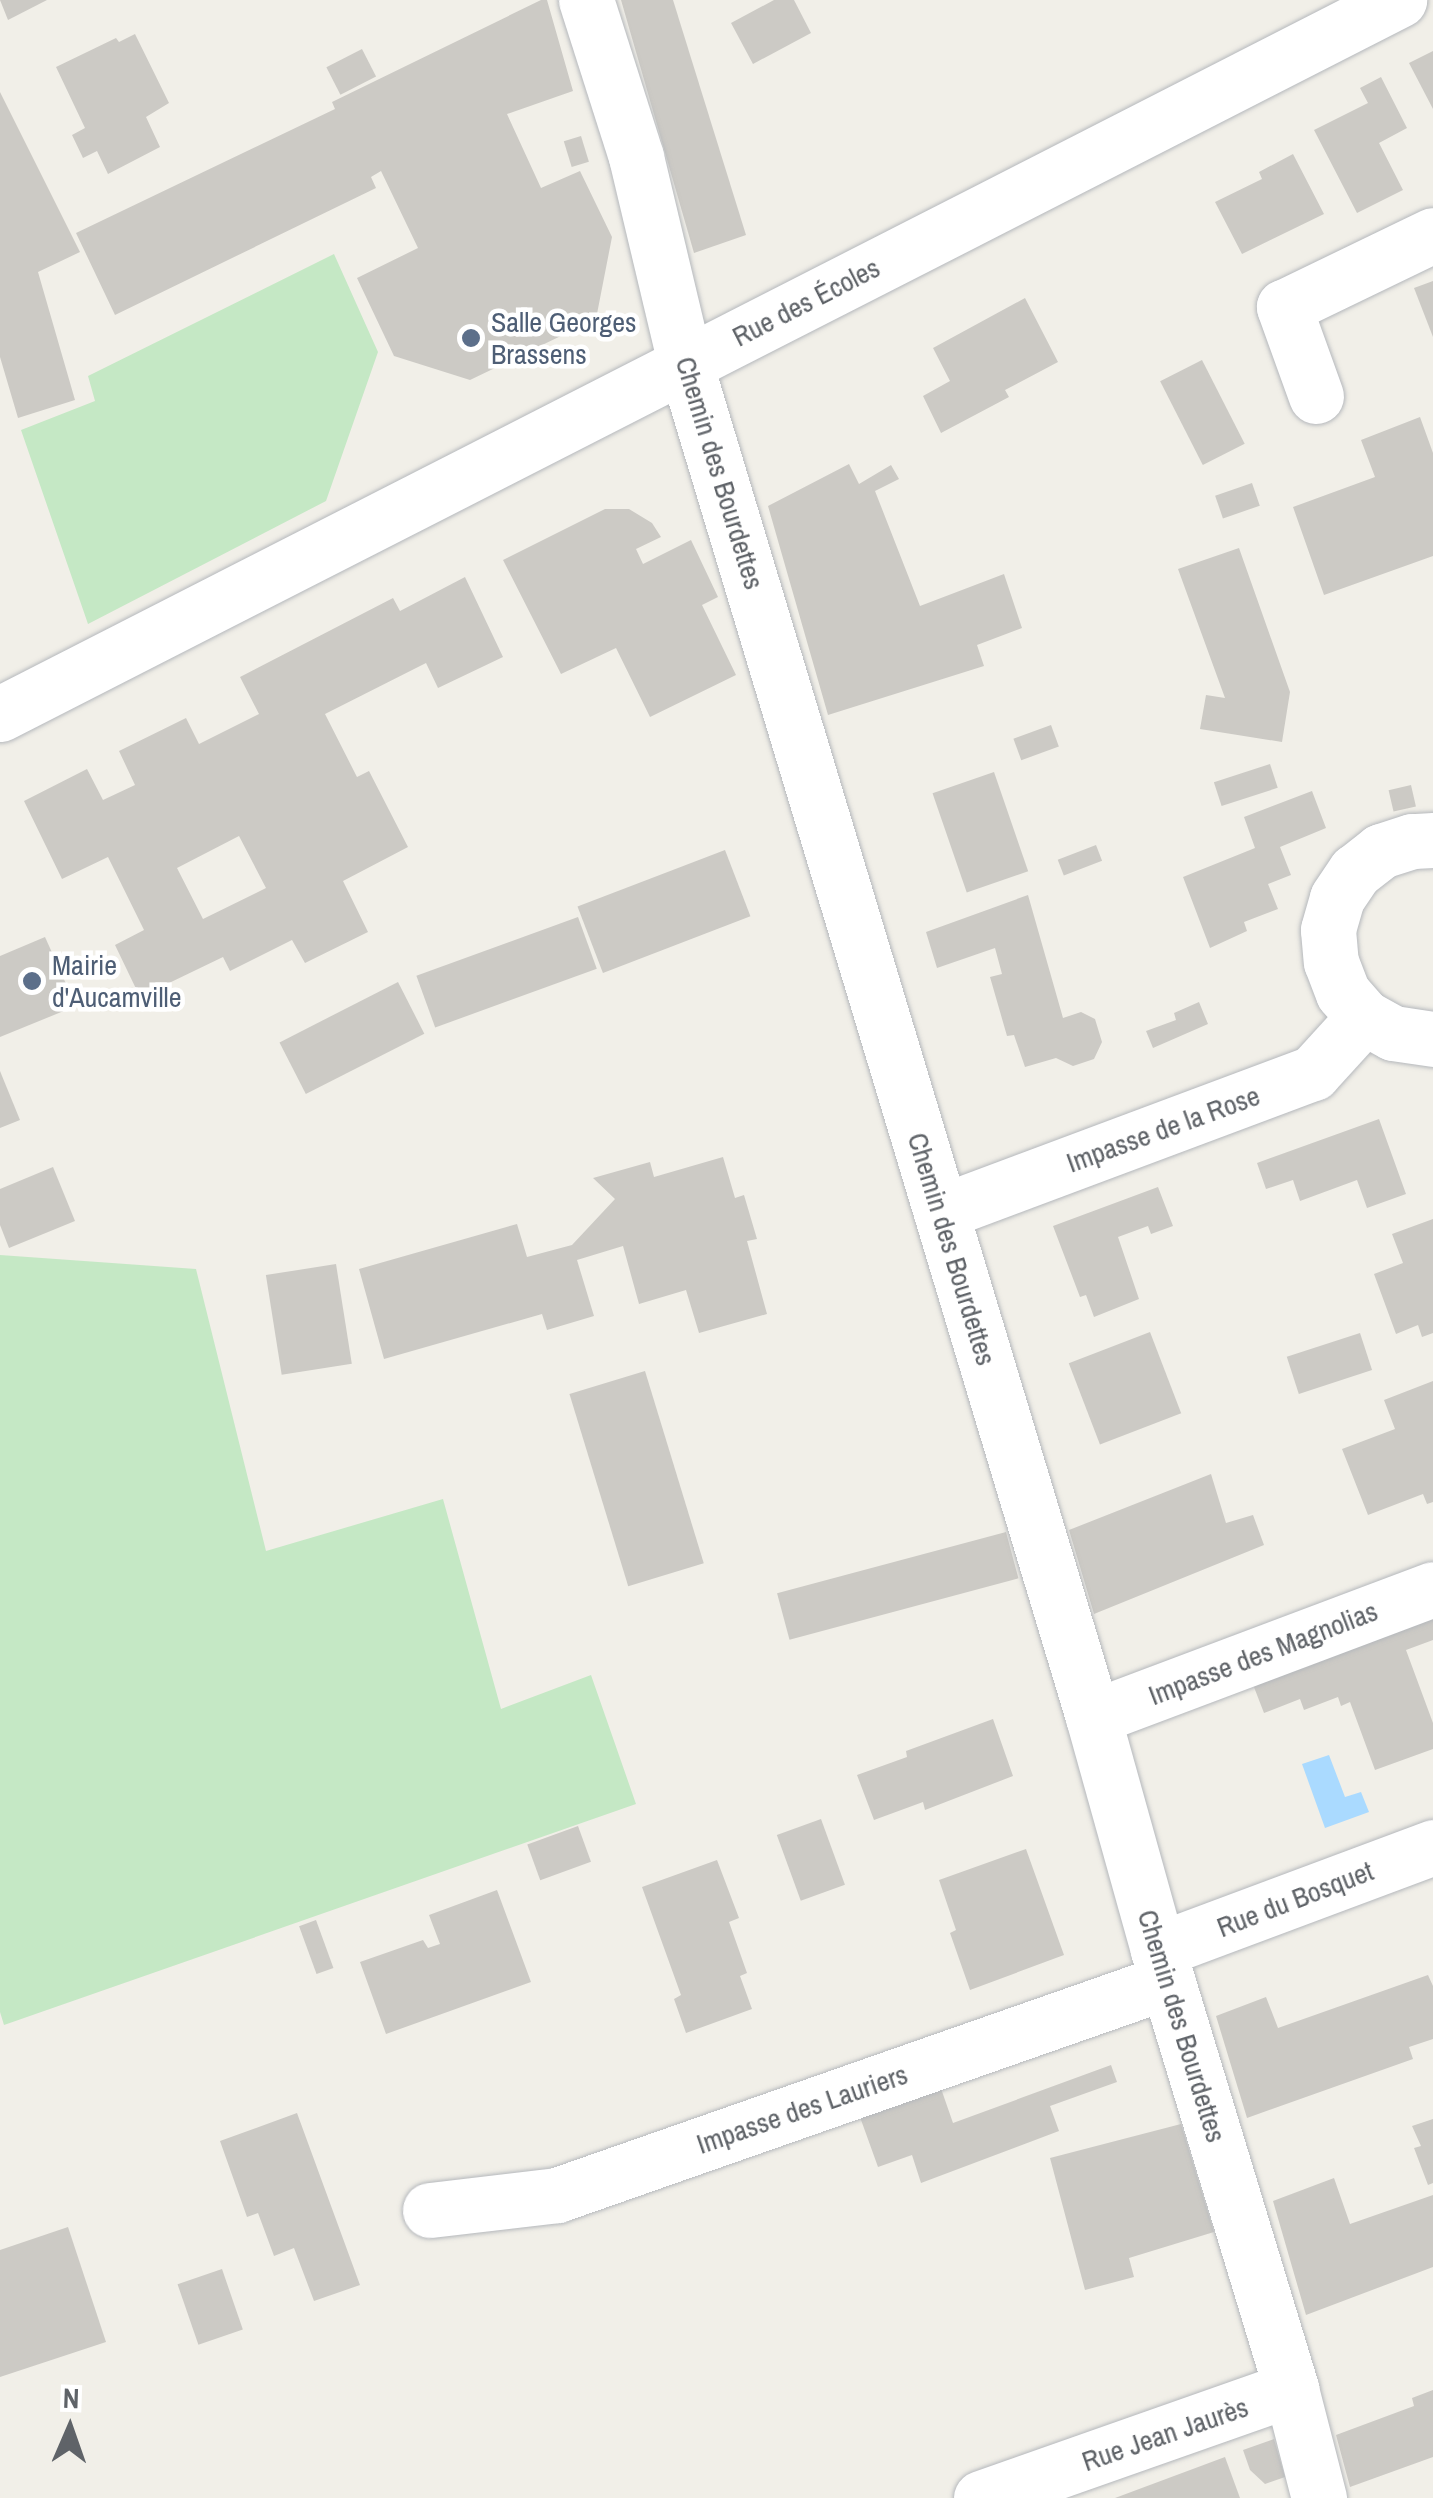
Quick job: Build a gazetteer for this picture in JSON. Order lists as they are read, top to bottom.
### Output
{
  "streets": {
    "street": [
      "Rue des Écoles",
      "Chemin des Bourdettes",
      "Impasse de la Rose",
      "Impasse des Magnolias",
      "Rue du Bosquet",
      "Impasse des Lauriers",
      "Rue Jean Jaurès"
    ]
  },
  "crossings": [
    ["Rue des Écoles", "Chemin des Bourdettes"],
    ["Chemin des Bourdettes", "Impasse de la Rose"],
    ["Chemin des Bourdettes", "Impasse des Magnolias"],
    ["Chemin des Bourdettes", "Rue du Bosquet"],
    ["Chemin des Bourdettes", "Impasse des Lauriers"],
    ["Chemin des Bourdettes", "Rue Jean Jaurès"],
    ["Rue du Bosquet", "Impasse des Lauriers"]
  ],
  "places": ["Salle Georges Brassens", "Mairie d'Aucamville"],
  "north": "top"
}
